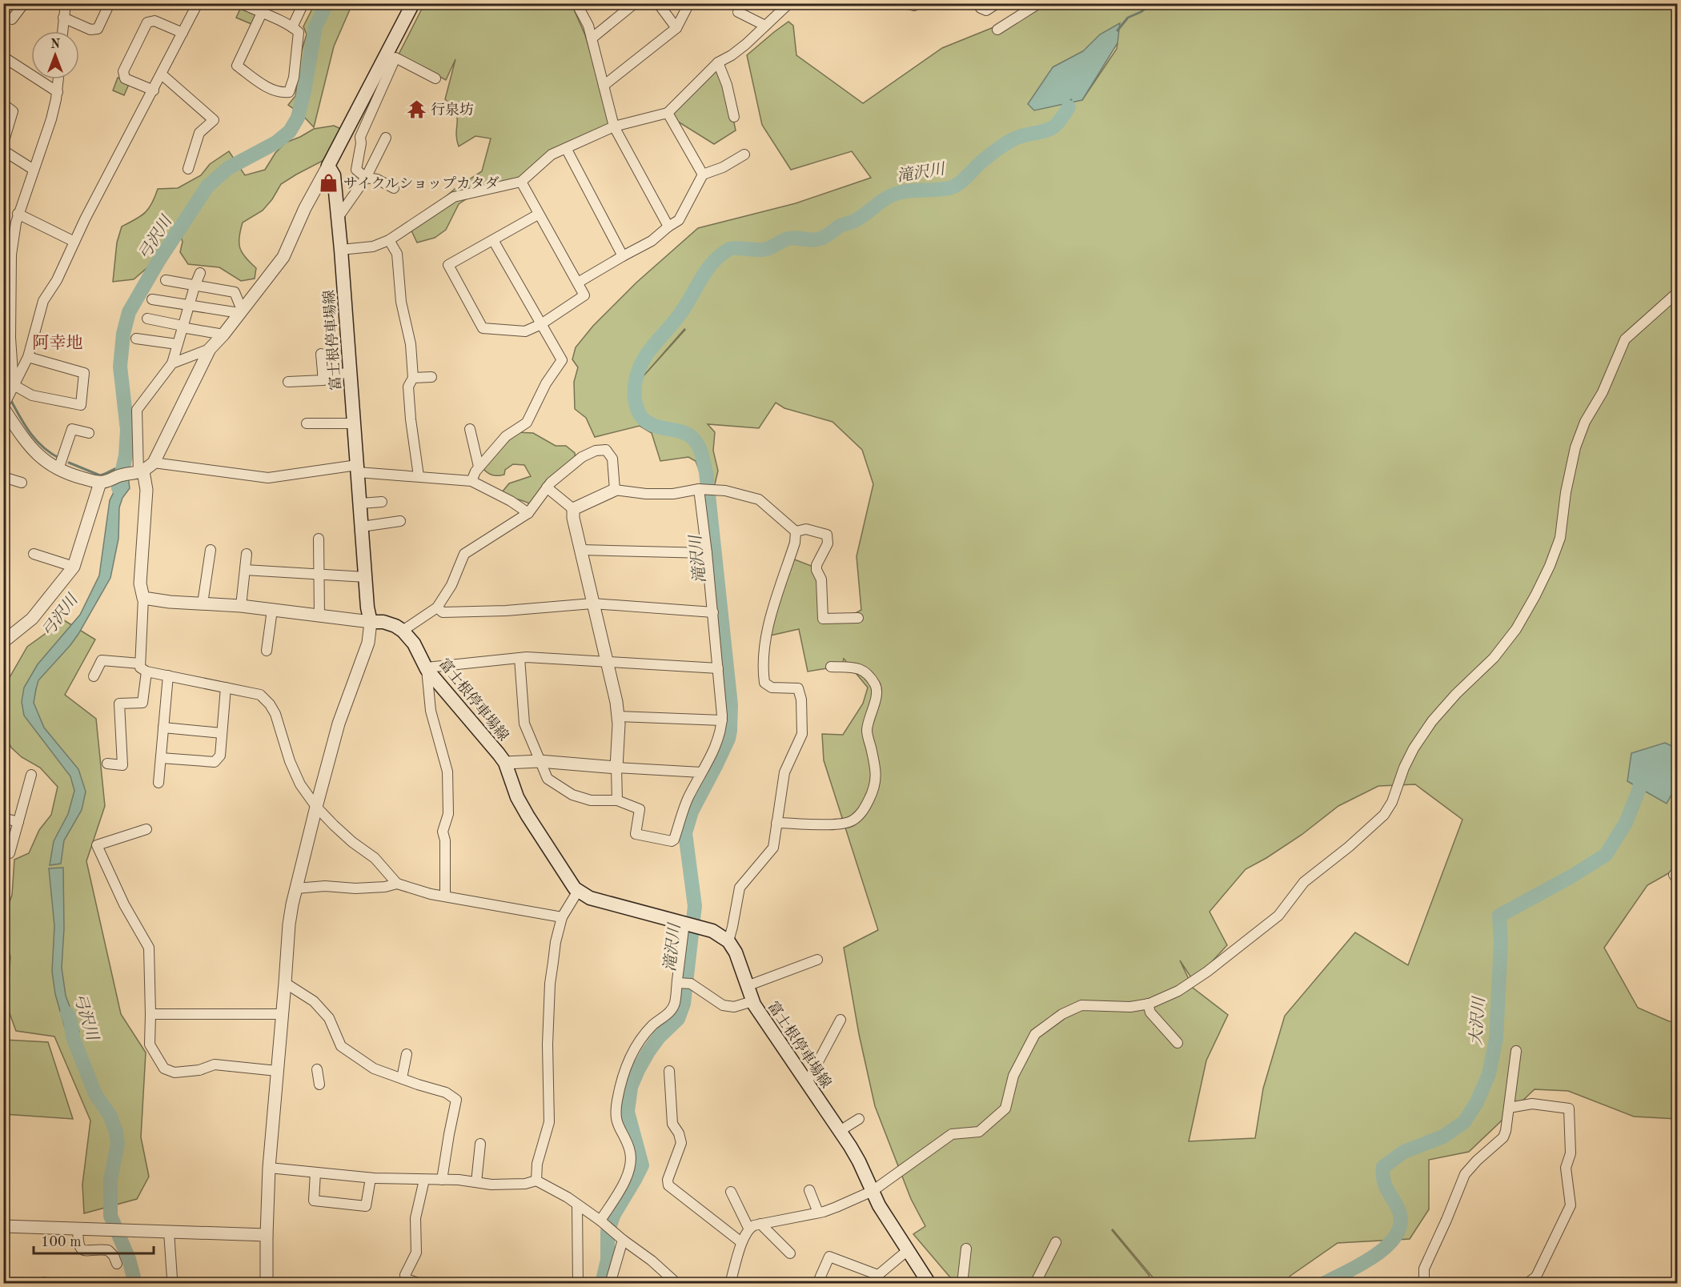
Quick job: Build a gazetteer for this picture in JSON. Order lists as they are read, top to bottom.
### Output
{
  "streets": {
    "main road": ["富士根停車場線"]
  },
  "districts": ["阿幸地"],
  "water": ["滝沢川", "弓沢川", "大沢川"],
  "places": {
    "temple": ["行泉坊"],
    "shop": ["サイクルショップカタダ"]
  },
  "scale_bar": "100 m",
  "north": "top"
}
